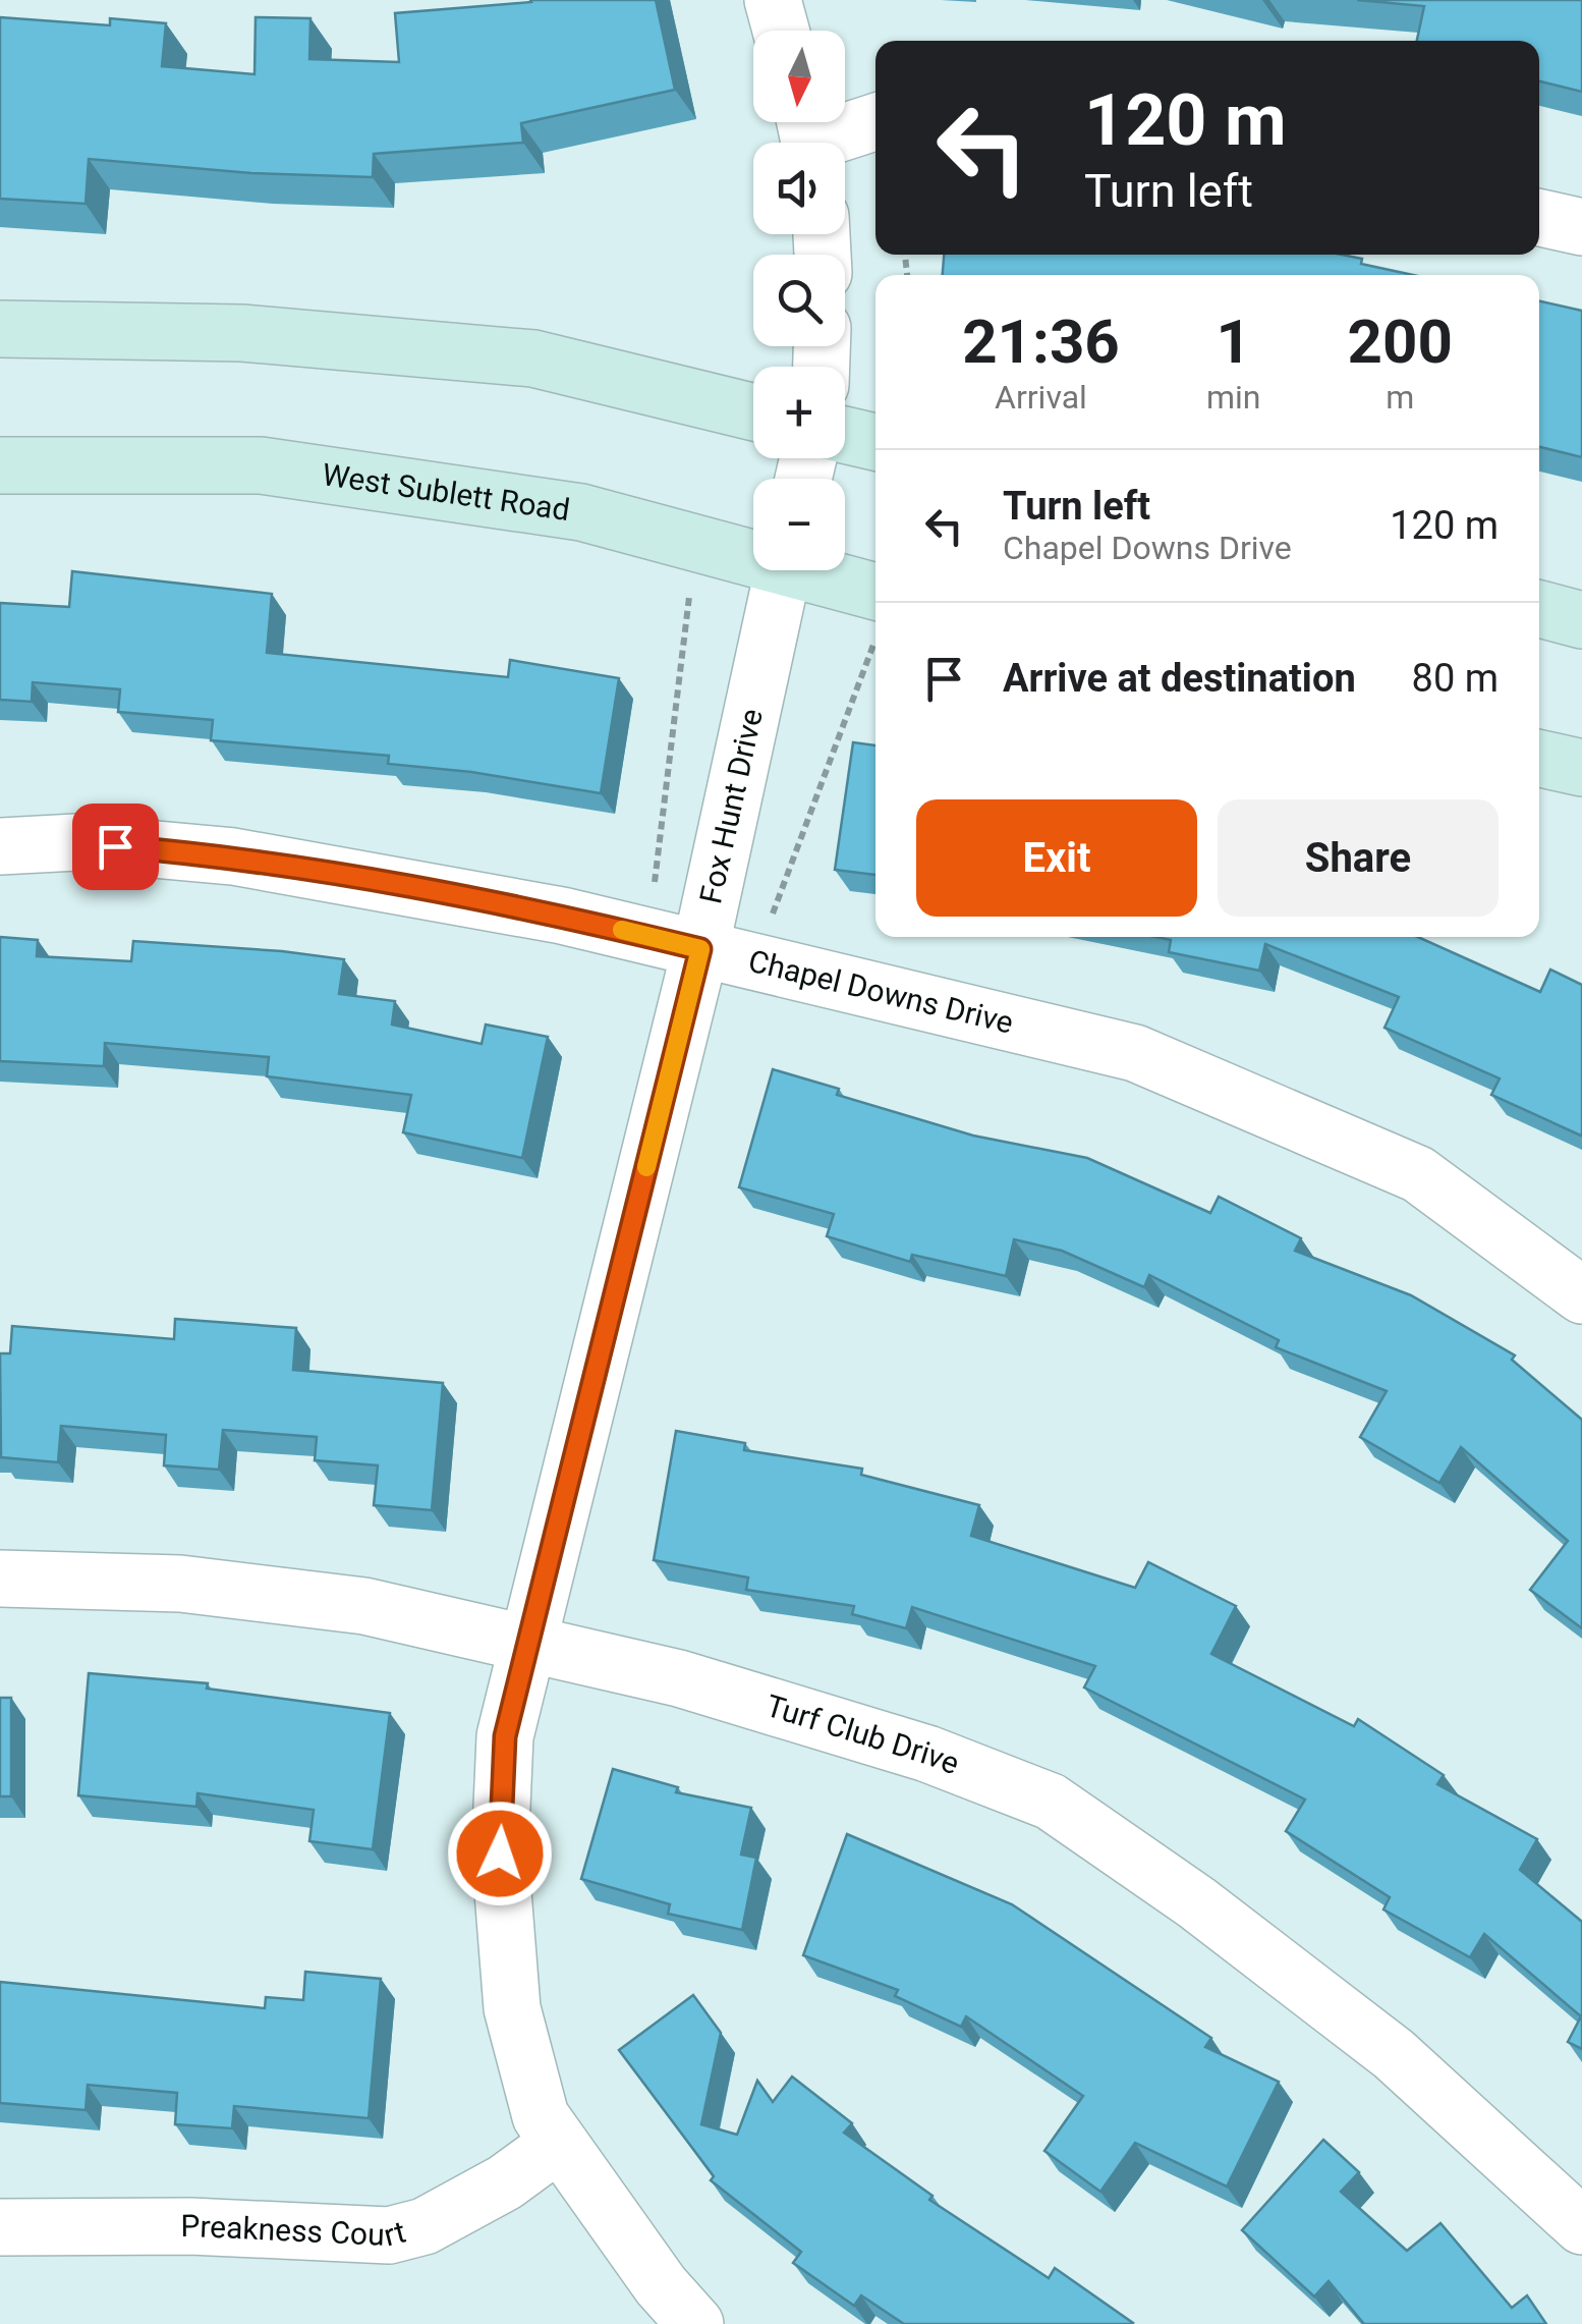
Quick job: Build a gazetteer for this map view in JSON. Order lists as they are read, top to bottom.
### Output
{
  "streets": {
    "main road": ["West Sublett Road"],
    "street": [
      "Fox Hunt Drive",
      "Chapel Downs Drive",
      "Turf Club Drive",
      "Preakness Court"
    ]
  },
  "crossings": [
    ["Fox Hunt Drive", "Chapel Downs Drive"],
    ["Fox Hunt Drive", "Turf Club Drive"],
    ["Fox Hunt Drive", "Preakness Court"]
  ],
  "north": "bottom",
  "page": {
    "map_buttons": ["+", "−"],
    "turn": ["120 m", "Turn left"],
    "eta": [
      "21:36",
      "Arrival",
      "1",
      "min",
      "200",
      "m"
    ],
    "list": [
      {
        "name": "Turn left",
        "note": "Chapel Downs Drive",
        "value": "120 m"
      },
      {
        "name": "Arrive at destination",
        "value": "80 m"
      }
    ],
    "buttons": ["Exit", "Share"]
  }
}
